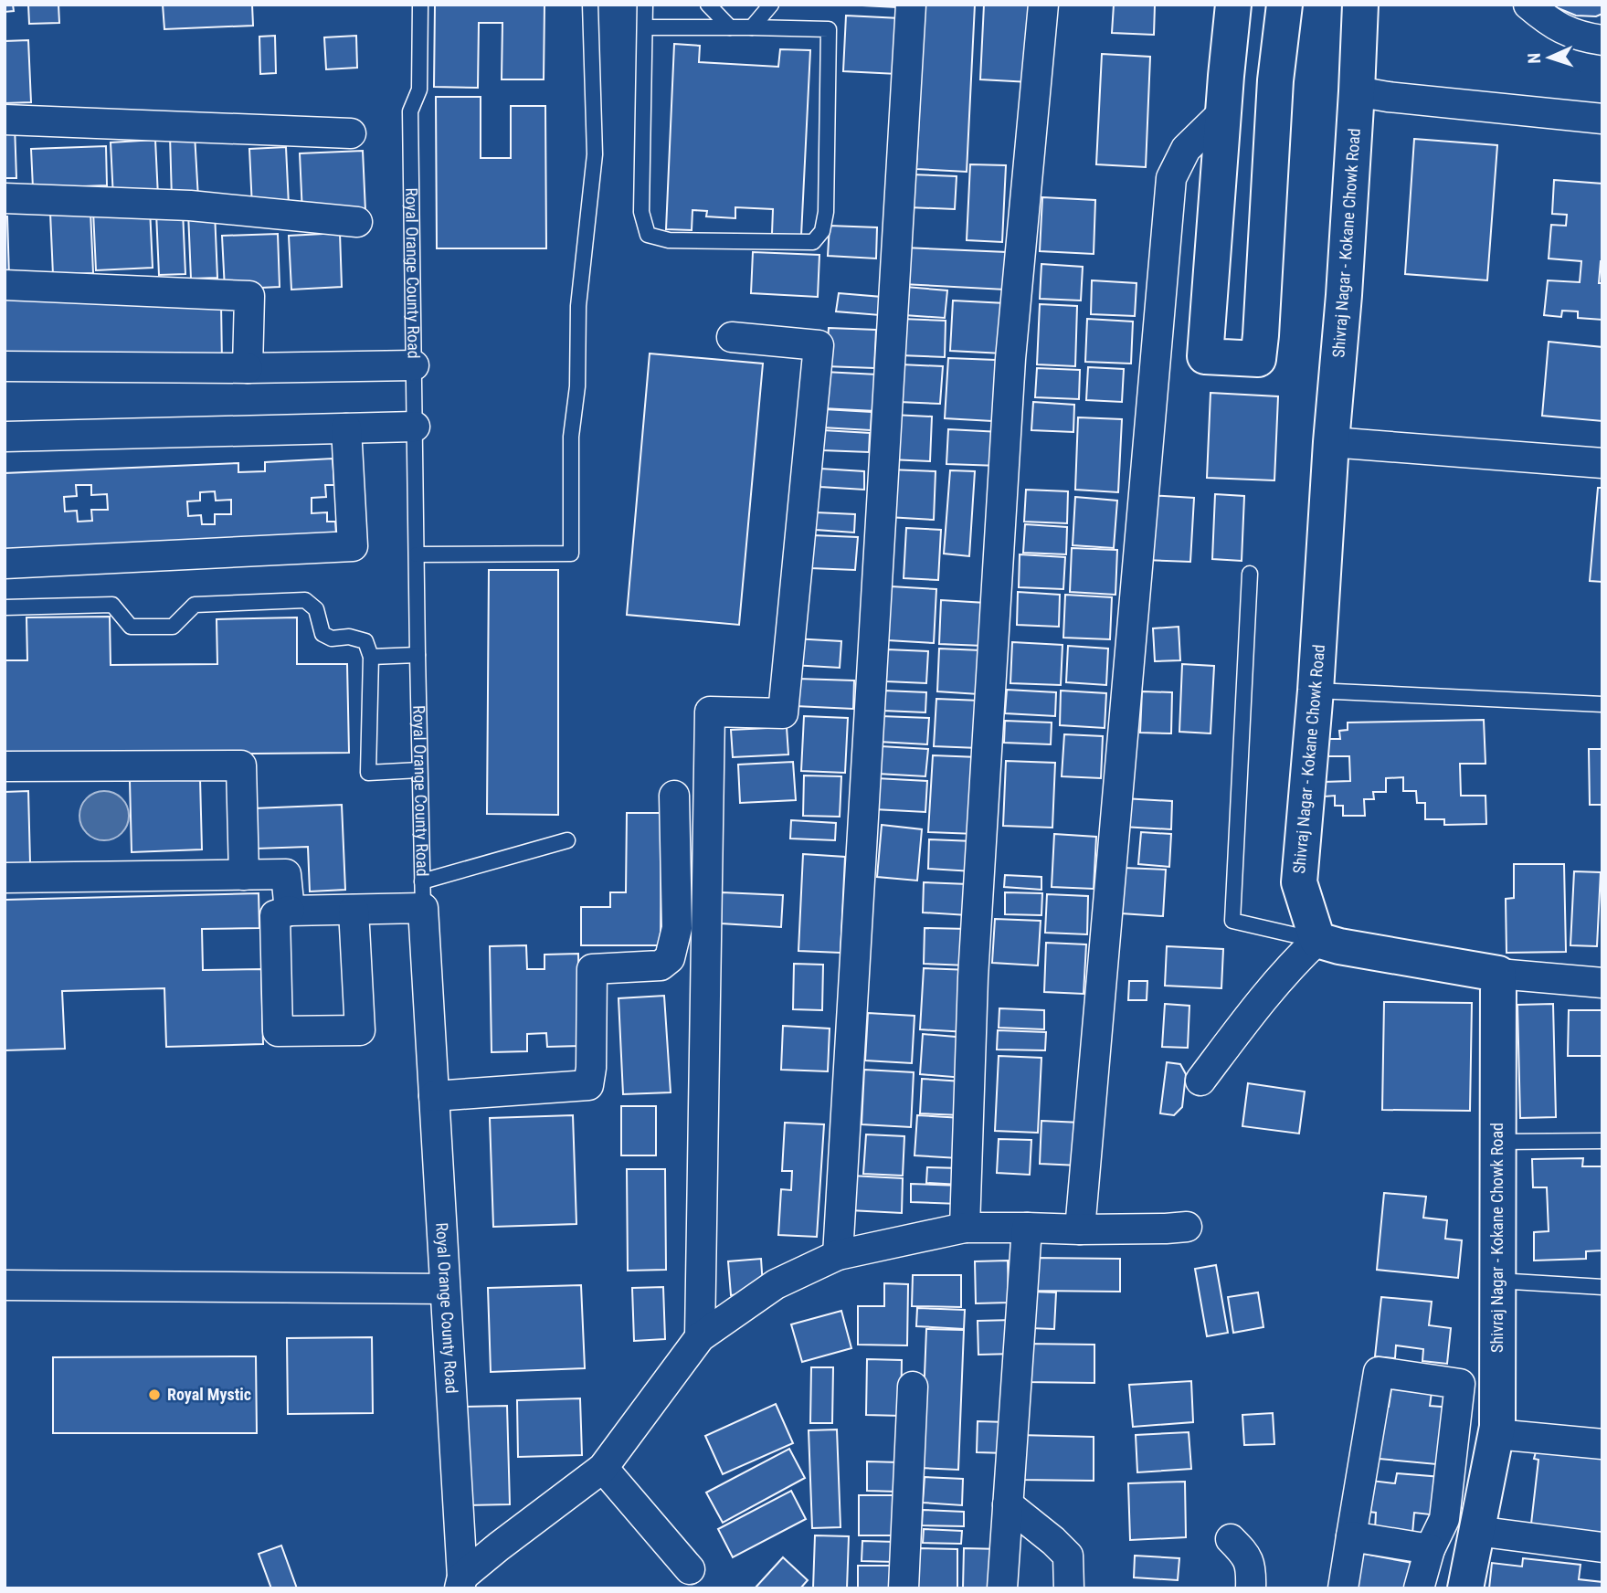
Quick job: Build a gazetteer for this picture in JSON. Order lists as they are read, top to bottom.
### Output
{
  "streets": {
    "street": ["Shivraj Nagar - Kokane Chowk Road", "Royal Orange County Road"]
  },
  "places": ["Royal Mystic"],
  "north": "left"
}
